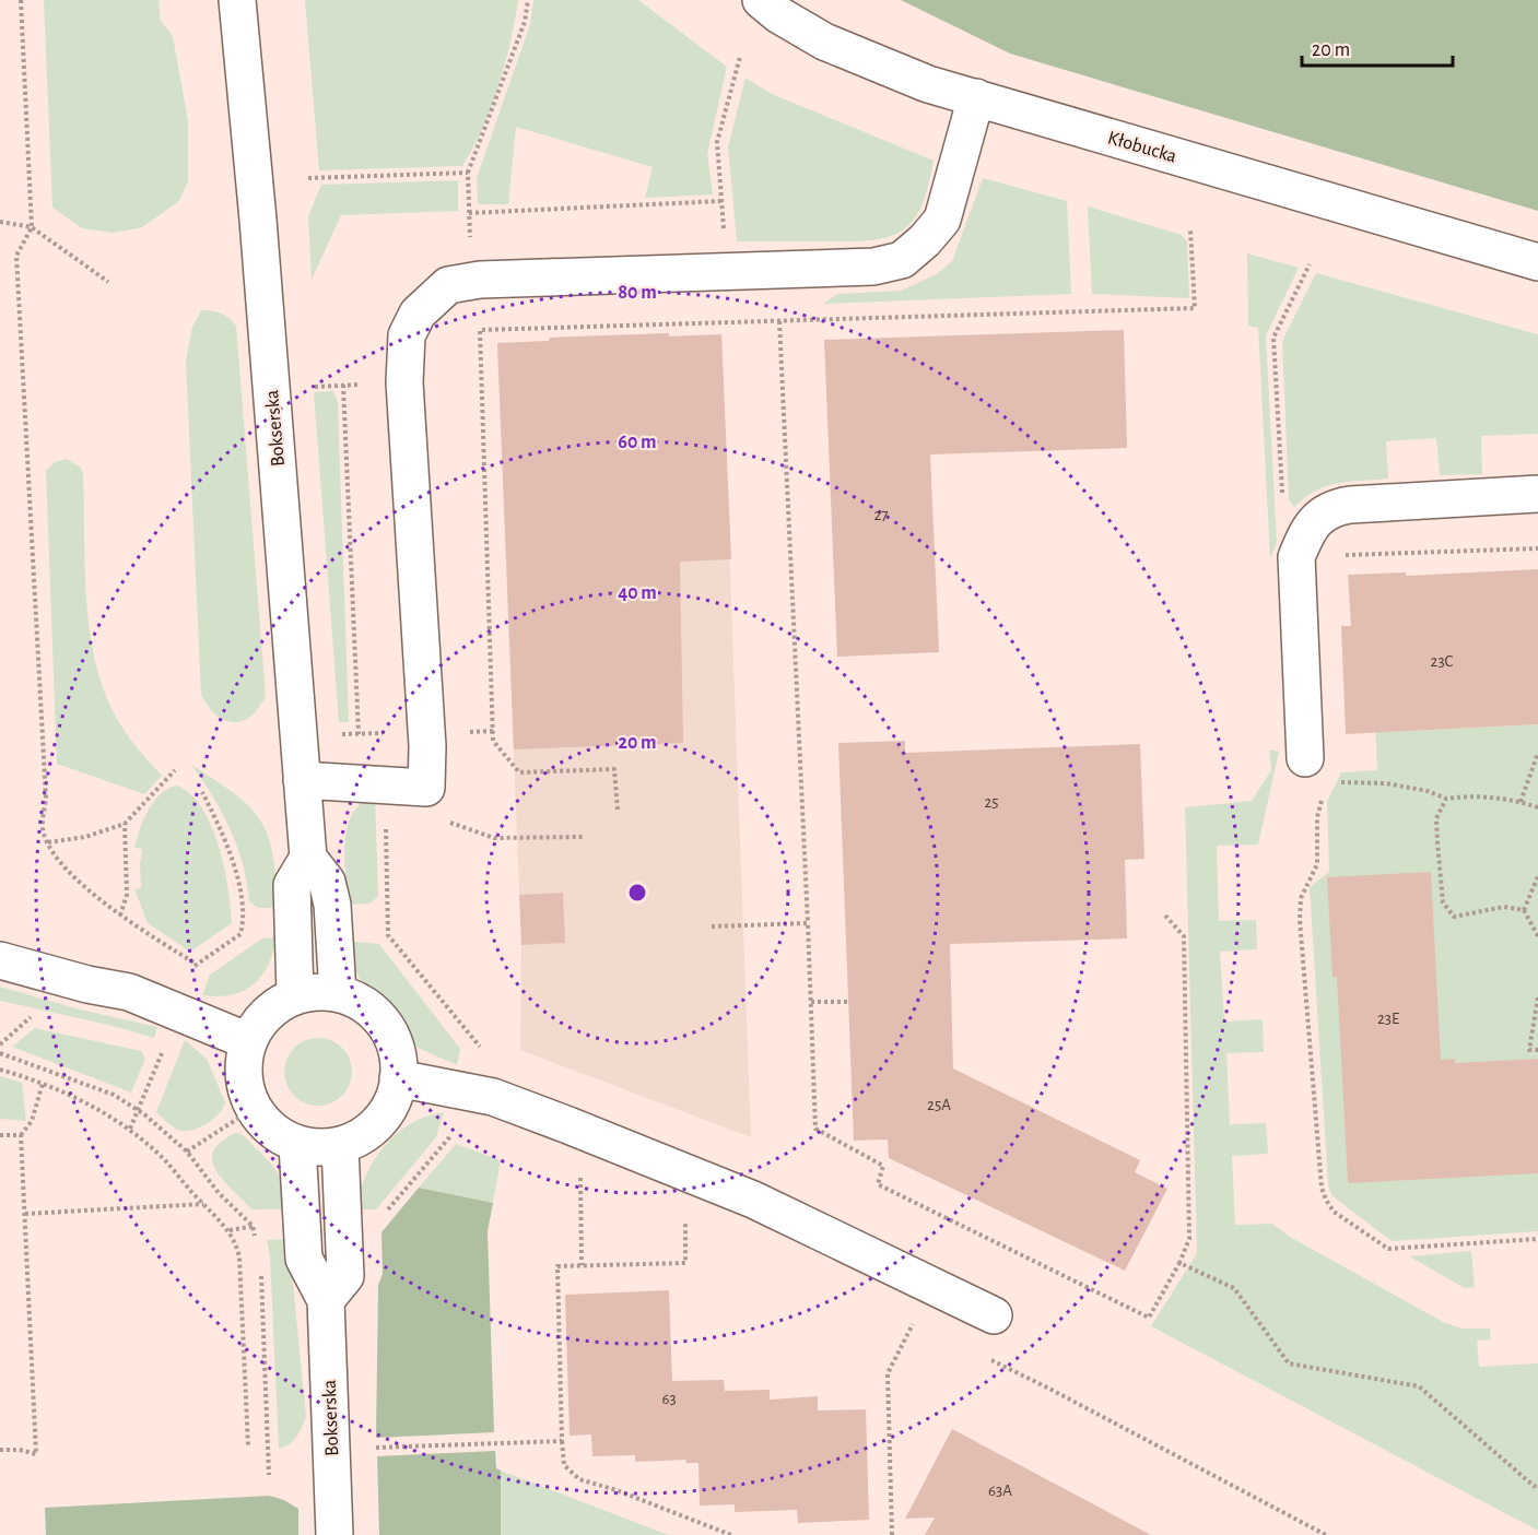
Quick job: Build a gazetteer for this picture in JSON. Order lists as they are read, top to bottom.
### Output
{
  "streets": {
    "street": ["Kłobucka", "Bokserska"]
  },
  "house_numbers": [
    "27",
    "23C",
    "25",
    "23E",
    "25A",
    "63",
    "63A"
  ],
  "scale_bar": "20 m",
  "rings": [
    "80 m",
    "60 m",
    "40 m",
    "20 m"
  ]
}
